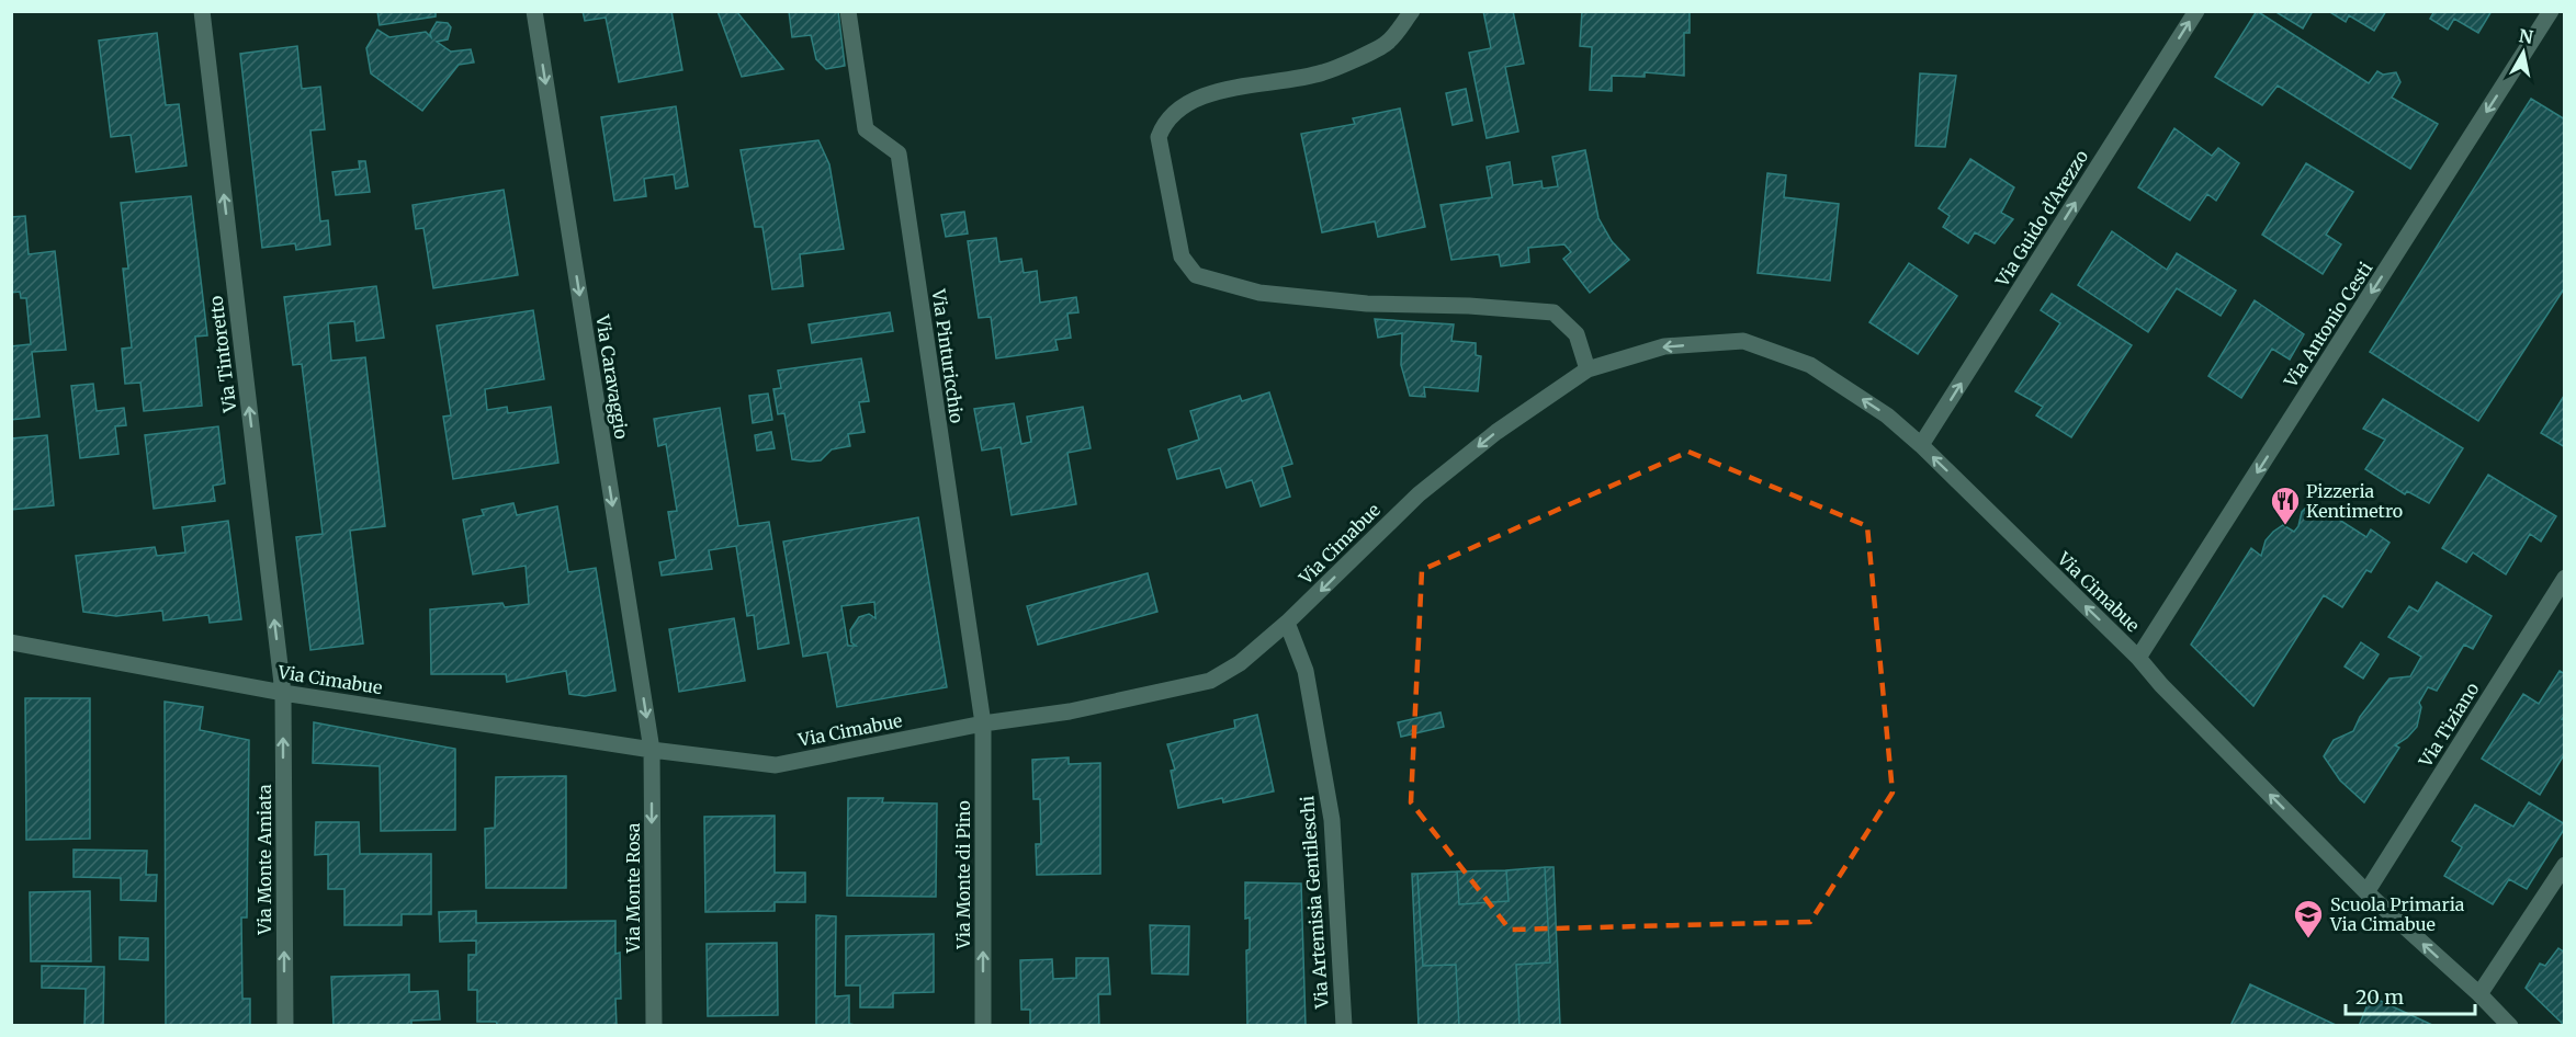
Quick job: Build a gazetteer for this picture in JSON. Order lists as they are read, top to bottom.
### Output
{
  "streets": {
    "street": [
      "Via Guido d'Arezzo",
      "Via Antonio Cesti",
      "Via Tintoretto",
      "Via Pinturicchio",
      "Via Caravaggio",
      "Via Cimabue",
      "Via Tiziano",
      "Via Monte Amiata",
      "Via Monte di Pino",
      "Via Monte Rosa",
      "Via Artemisia Gentileschi"
    ]
  },
  "crossings": [
    ["Via Guido d'Arezzo", "Via Cimabue"],
    ["Via Antonio Cesti", "Via Cimabue"],
    ["Via Tintoretto", "Via Cimabue"],
    ["Via Tintoretto", "Via Monte Amiata"],
    ["Via Pinturicchio", "Via Cimabue"],
    ["Via Pinturicchio", "Via Monte di Pino"],
    ["Via Caravaggio", "Via Cimabue"],
    ["Via Caravaggio", "Via Monte Rosa"],
    ["Via Cimabue", "Via Tiziano"],
    ["Via Cimabue", "Via Monte Amiata"],
    ["Via Cimabue", "Via Monte di Pino"],
    ["Via Cimabue", "Via Monte Rosa"],
    ["Via Cimabue", "Via Artemisia Gentileschi"]
  ],
  "one_way": [
    "Via Guido d'Arezzo",
    "Via Antonio Cesti",
    "Via Tintoretto",
    "Via Caravaggio",
    "Via Cimabue",
    "Via Monte Amiata",
    "Via Monte di Pino",
    "Via Monte Rosa"
  ],
  "places": {
    "restaurant": ["Pizzeria Kentimetro"],
    "school or university": ["Scuola Primaria Via Cimabue"]
  },
  "scale_bar": "20 m",
  "north": "top"
}
